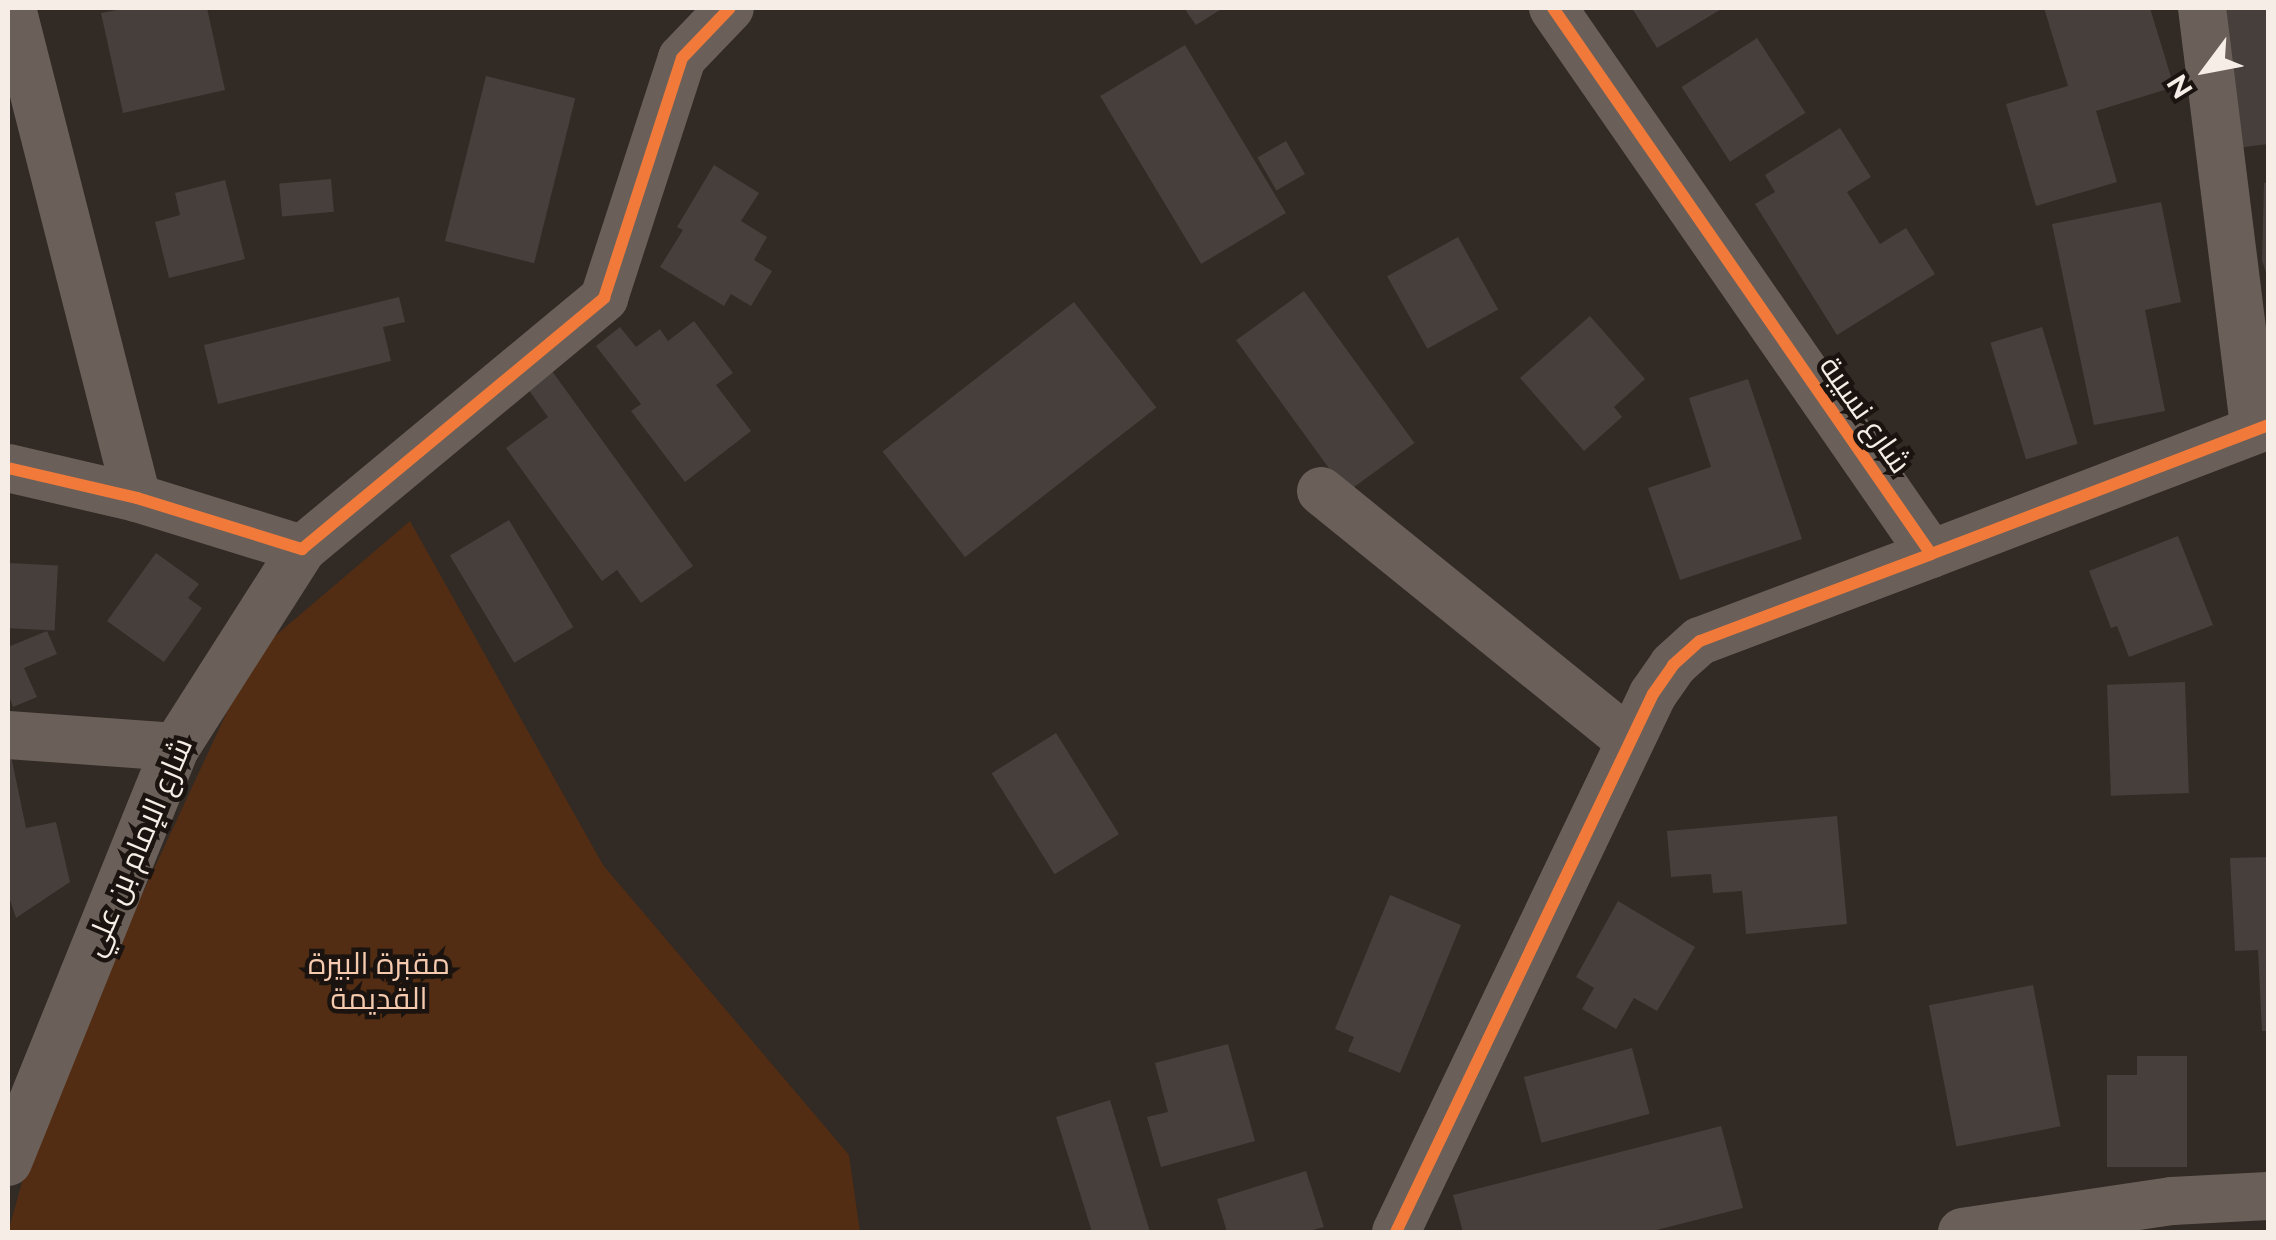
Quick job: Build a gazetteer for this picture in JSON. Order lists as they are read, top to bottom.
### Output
{
  "streets": {
    "street": ["شارع نسيبة", "شارع الإمام بن علي"]
  },
  "parks": ["مقبرة البيرة القديمة"],
  "north": "bottom left"
}
